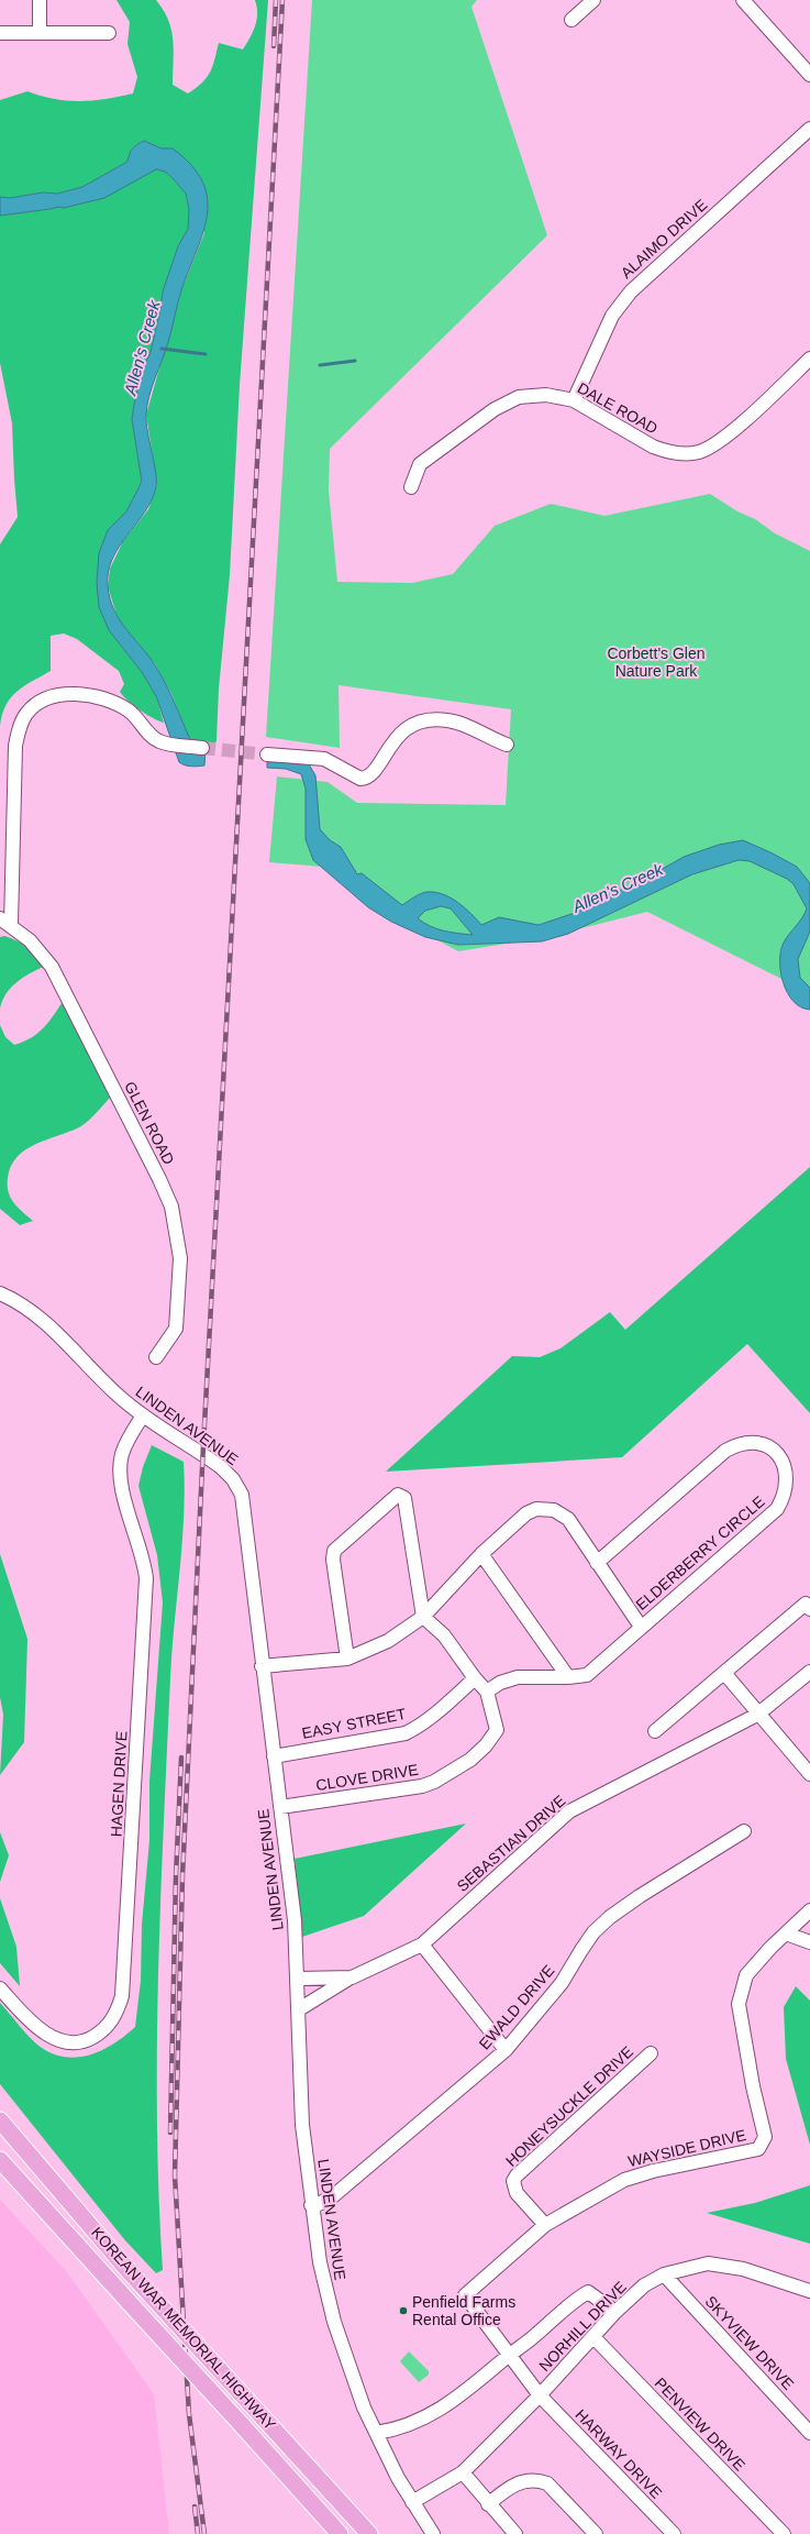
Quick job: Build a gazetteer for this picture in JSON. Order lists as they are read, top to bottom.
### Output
{
  "streets": {
    "main road": ["KOREAN WAR MEMORIAL HIGHWAY"],
    "street": [
      "ALAIMO DRIVE",
      "DALE ROAD",
      "GLEN ROAD",
      "LINDEN AVENUE",
      "ELDERBERRY CIRCLE",
      "EASY STREET",
      "CLOVE DRIVE",
      "HAGEN DRIVE",
      "SEBASTIAN DRIVE",
      "EWALD DRIVE",
      "HONEYSUCKLE DRIVE",
      "WAYSIDE DRIVE",
      "NORHILL DRIVE",
      "SKYVIEW DRIVE",
      "PENVIEW DRIVE",
      "HARWAY DRIVE"
    ]
  },
  "crossings": [
    ["ALAIMO DRIVE", "DALE ROAD"],
    ["LINDEN AVENUE", "EASY STREET"],
    ["LINDEN AVENUE", "CLOVE DRIVE"],
    ["LINDEN AVENUE", "HAGEN DRIVE"],
    ["LINDEN AVENUE", "SEBASTIAN DRIVE"],
    ["LINDEN AVENUE", "EWALD DRIVE"],
    ["LINDEN AVENUE", "NORHILL DRIVE"],
    ["ELDERBERRY CIRCLE", "CLOVE DRIVE"],
    ["EASY STREET", "CLOVE DRIVE"],
    ["HONEYSUCKLE DRIVE", "WAYSIDE DRIVE"],
    ["WAYSIDE DRIVE", "HARWAY DRIVE"],
    ["NORHILL DRIVE", "SKYVIEW DRIVE"],
    ["NORHILL DRIVE", "PENVIEW DRIVE"],
    ["NORHILL DRIVE", "HARWAY DRIVE"]
  ],
  "water": ["Allen's Creek"],
  "parks": ["Corbett's Glen Nature Park"],
  "places": ["Penfield Farms Rental Office"]
}
